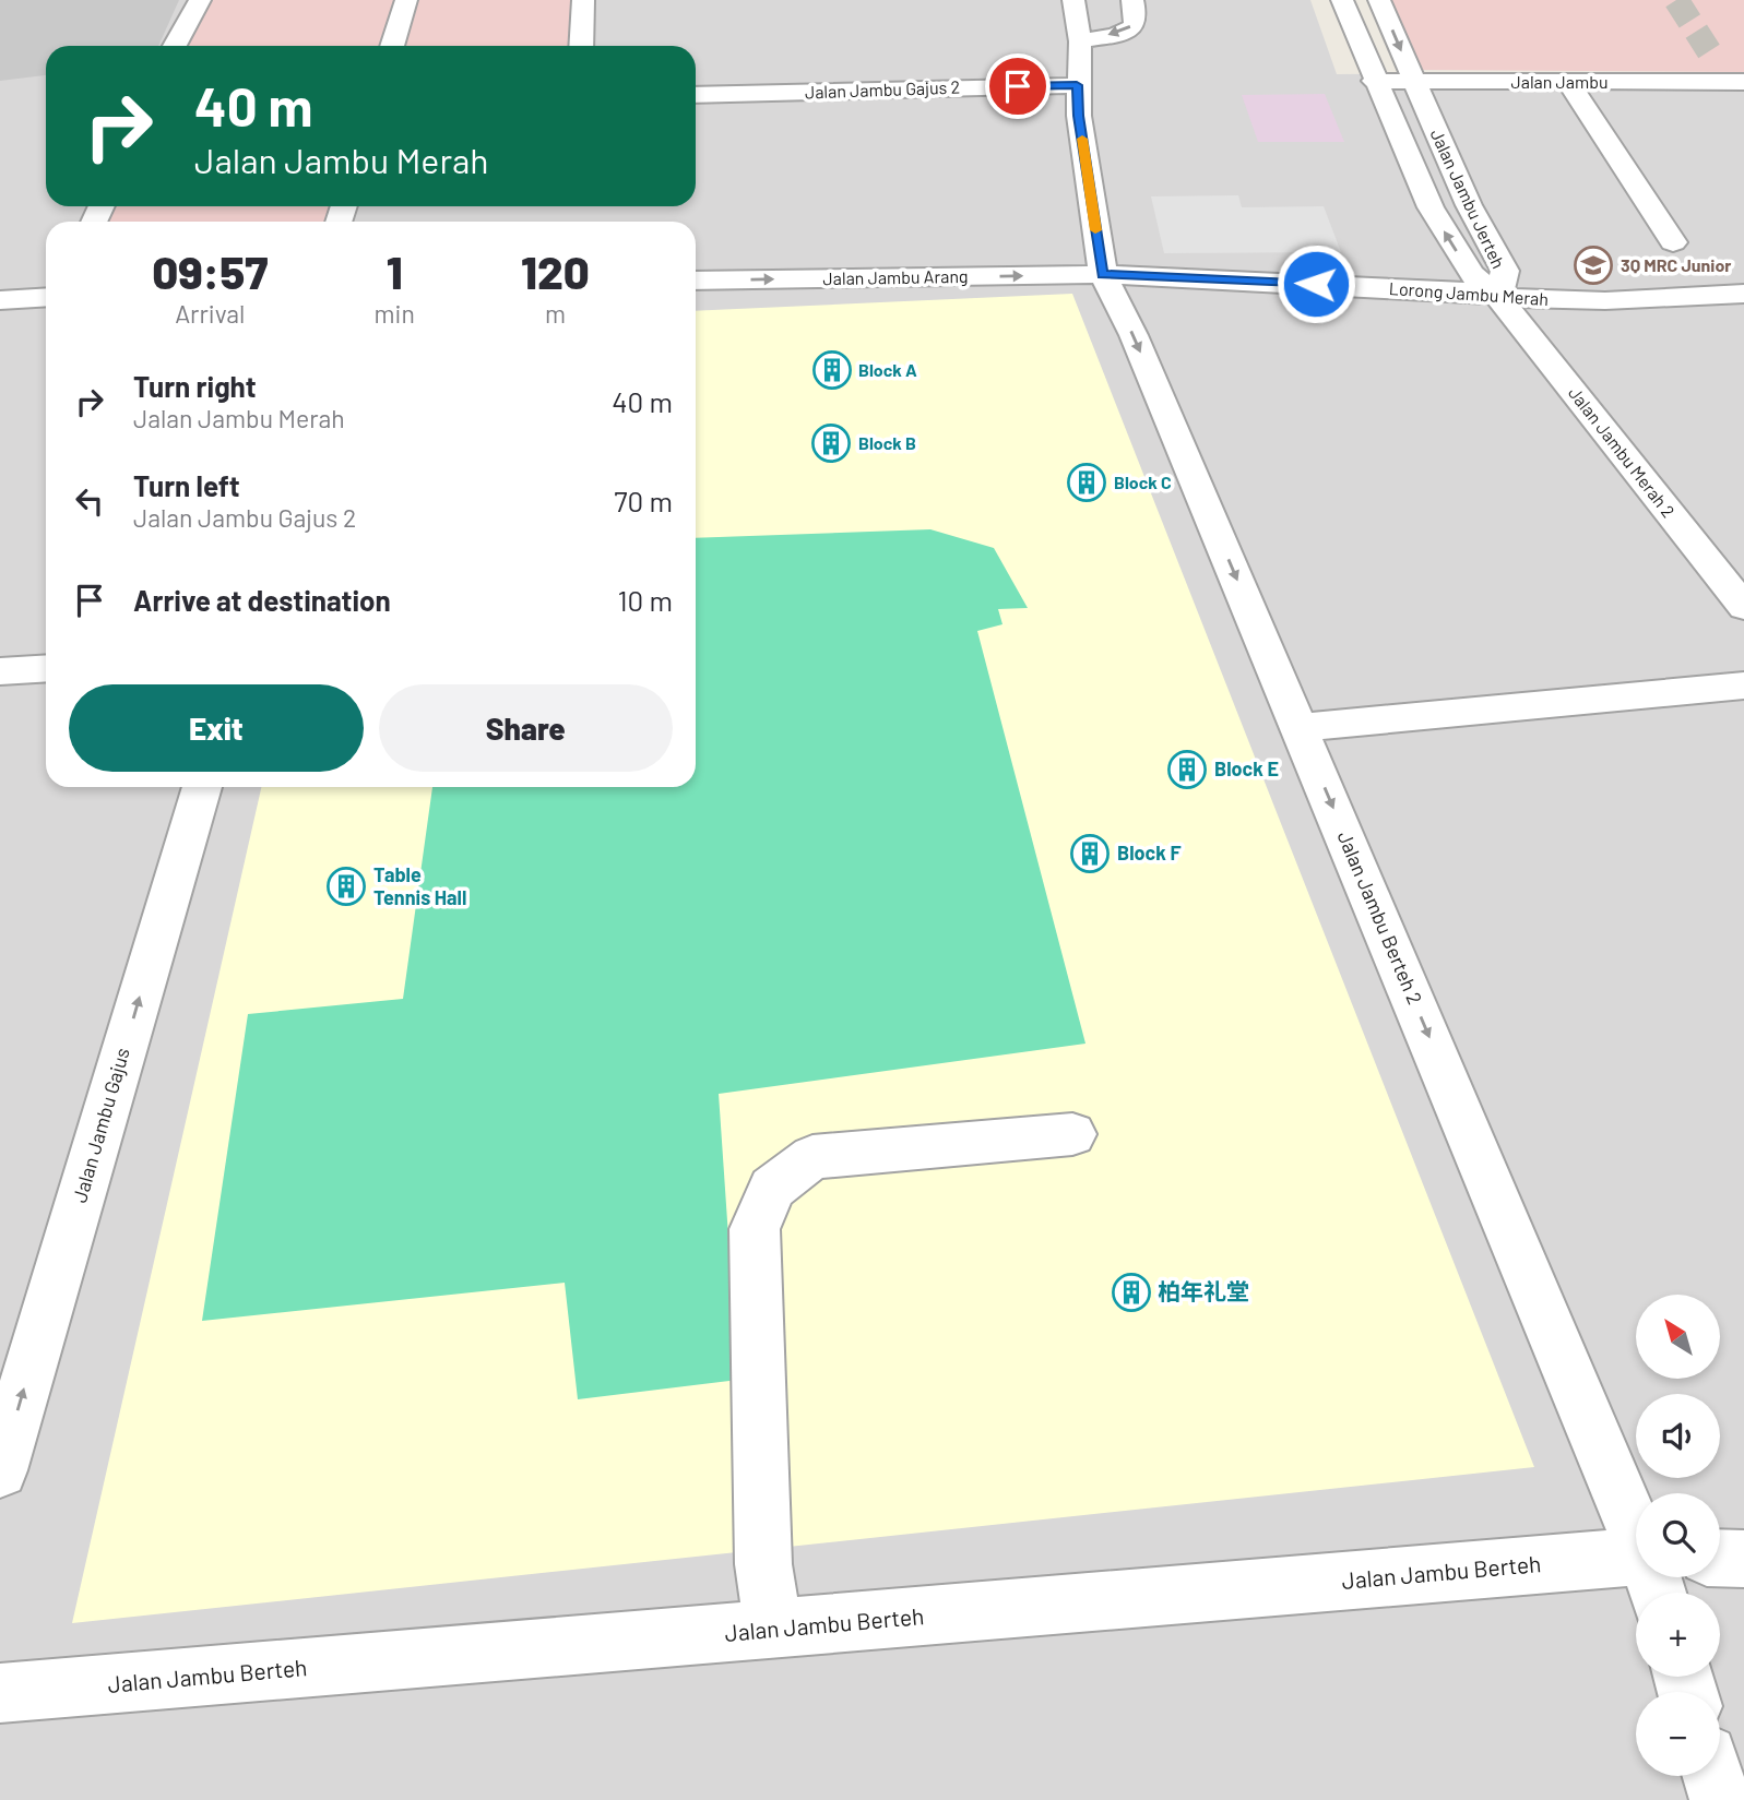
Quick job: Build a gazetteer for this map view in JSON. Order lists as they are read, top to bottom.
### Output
{
  "streets": {
    "street": [
      "Jalan Jambu",
      "Jalan Jambu Gajus 2",
      "Jalan Jambu Jerteh",
      "Jalan Jambu Arang",
      "Lorong Jambu Merah",
      "Jalan Jambu Merah 2",
      "Jalan Jambu Berteh 2",
      "Jalan Jambu Gajus",
      "Jalan Jambu Berteh"
    ]
  },
  "crossings": [
    ["Jalan Jambu", "Jalan Jambu Jerteh"],
    ["Jalan Jambu Gajus 2", "Jalan Jambu Berteh 2"],
    ["Jalan Jambu Jerteh", "Lorong Jambu Merah"],
    ["Jalan Jambu Jerteh", "Jalan Jambu Merah 2"],
    ["Jalan Jambu Arang", "Lorong Jambu Merah"],
    ["Jalan Jambu Arang", "Jalan Jambu Berteh 2"],
    ["Lorong Jambu Merah", "Jalan Jambu Merah 2"],
    ["Lorong Jambu Merah", "Jalan Jambu Berteh 2"]
  ],
  "one_way": ["Jalan Jambu Arang", "Jalan Jambu Berteh 2", "Jalan Jambu Gajus"],
  "places": {
    "school or university": ["3Q MRC Junior"],
    "building": [
      "Block A",
      "Block B",
      "Block C",
      "Block E",
      "Block F",
      "Table Tennis Hall",
      "柏年礼堂"
    ]
  },
  "north": "top left",
  "page": {
    "turn": ["40 m", "Jalan Jambu Merah"],
    "eta": [
      "09:57",
      "Arrival",
      "1",
      "min",
      "120",
      "m"
    ],
    "list": [
      {
        "name": "Turn right",
        "note": "Jalan Jambu Merah",
        "value": "40 m"
      },
      {
        "name": "Turn left",
        "note": "Jalan Jambu Gajus 2",
        "value": "70 m"
      },
      {
        "name": "Arrive at destination",
        "value": "10 m"
      }
    ],
    "buttons": ["Exit", "Share"],
    "map_buttons": ["+", "−"]
  }
}
